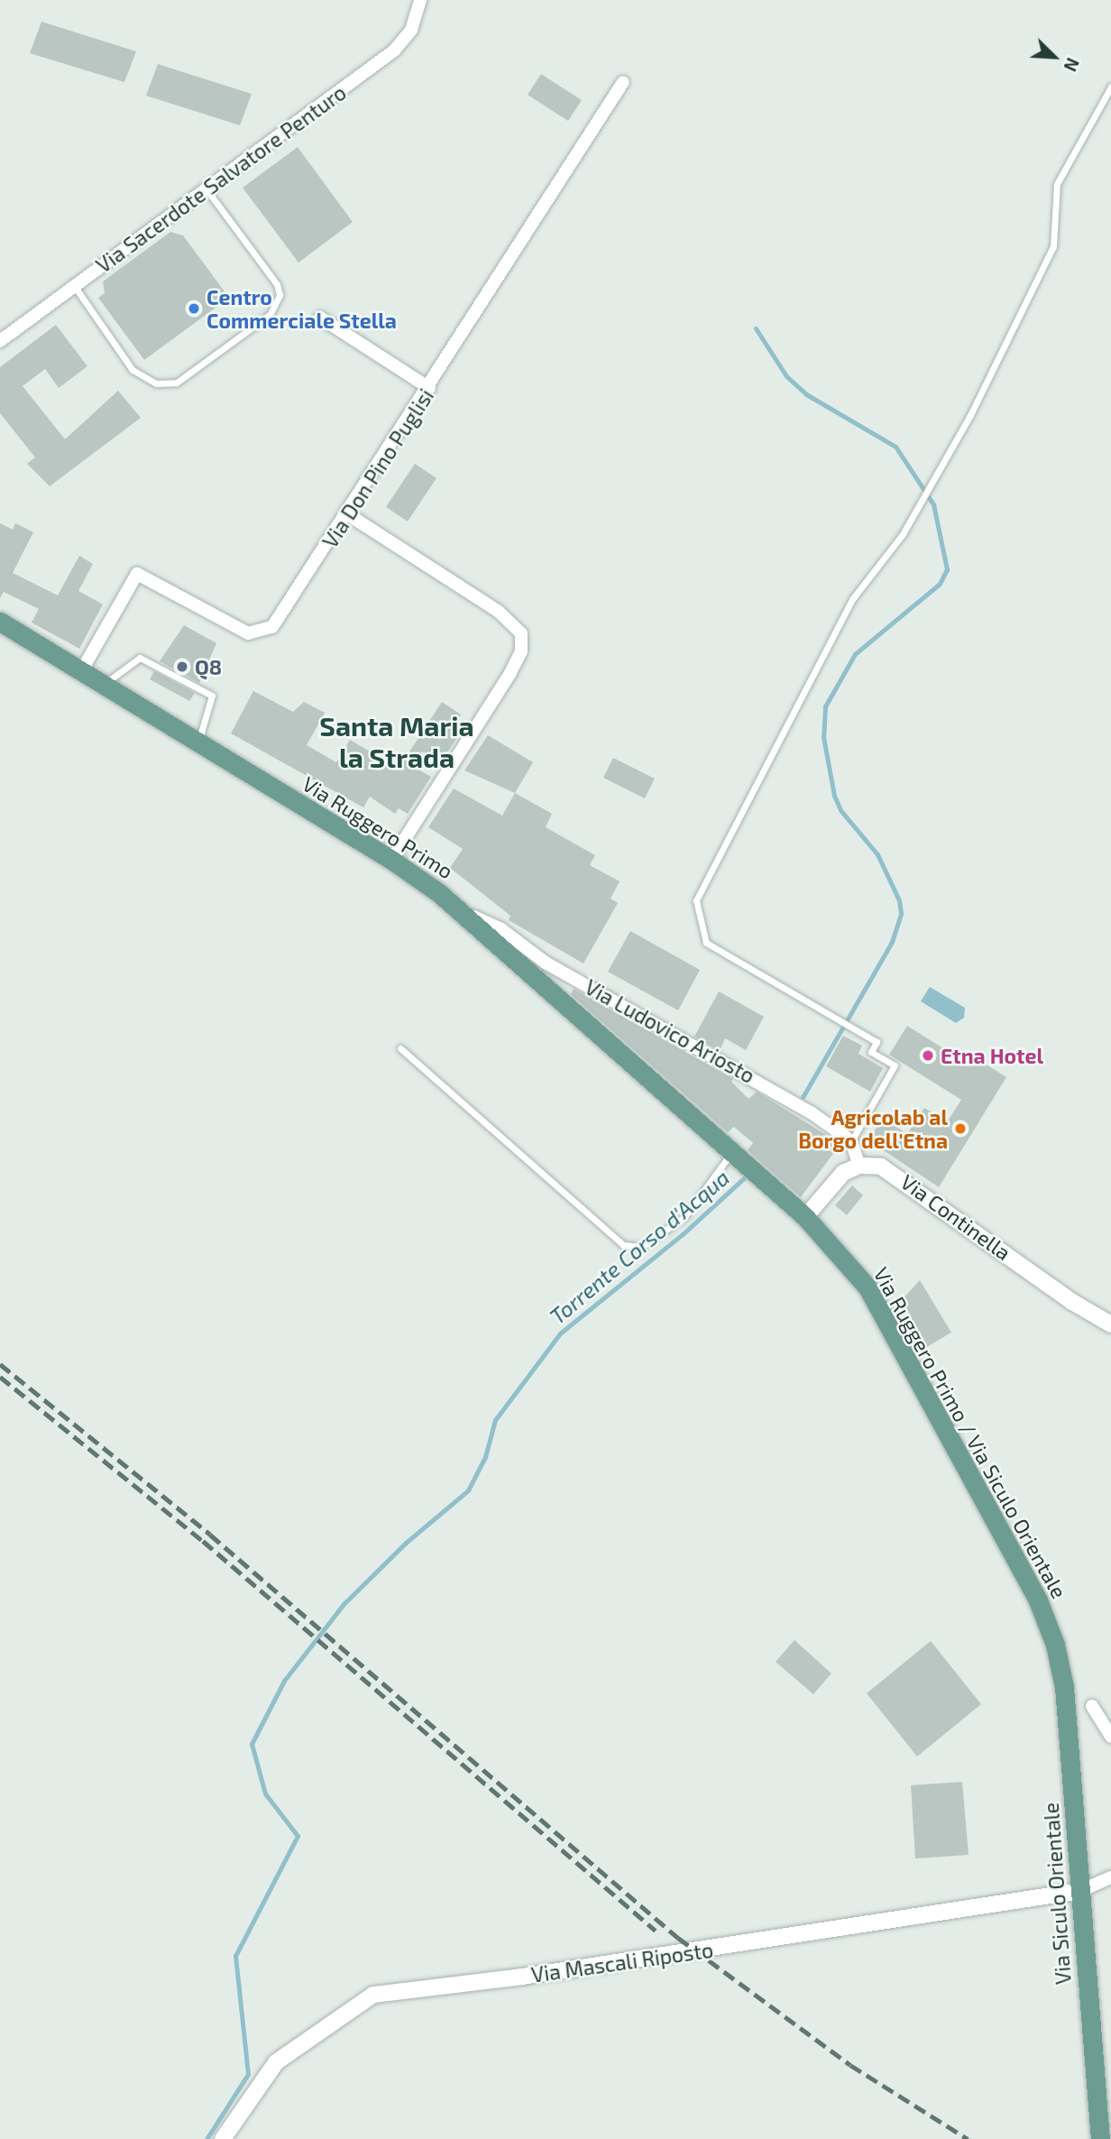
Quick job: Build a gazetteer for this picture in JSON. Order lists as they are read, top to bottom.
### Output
{
  "streets": {
    "main road": ["Via Ruggero Primo", "Via Ruggero Primo / Via Siculo Orientale", "Via Siculo Orientale"],
    "street": [
      "Via Sacerdote Salvatore Penturo",
      "Via Don Pino Puglisi",
      "Via Ludovico Ariosto",
      "Via Continella",
      "Via Mascali Riposto"
    ]
  },
  "crossings": [
    ["Via Don Pino Puglisi", "Via Ruggero Primo"],
    ["Via Ruggero Primo", "Via Ludovico Ariosto"],
    ["Via Ruggero Primo", "Via Ruggero Primo / Via Siculo Orientale"],
    ["Via Ruggero Primo / Via Siculo Orientale", "Via Siculo Orientale"],
    ["Via Siculo Orientale", "Via Mascali Riposto"]
  ],
  "districts": ["Santa Maria la Strada"],
  "water": ["Torrente Corso d'Acqua"],
  "places": [
    "Centro Commerciale Stella",
    "Q8",
    "Etna Hotel",
    "Agricolab al Borgo dell'Etna"
  ],
  "north": "bottom right"
}
